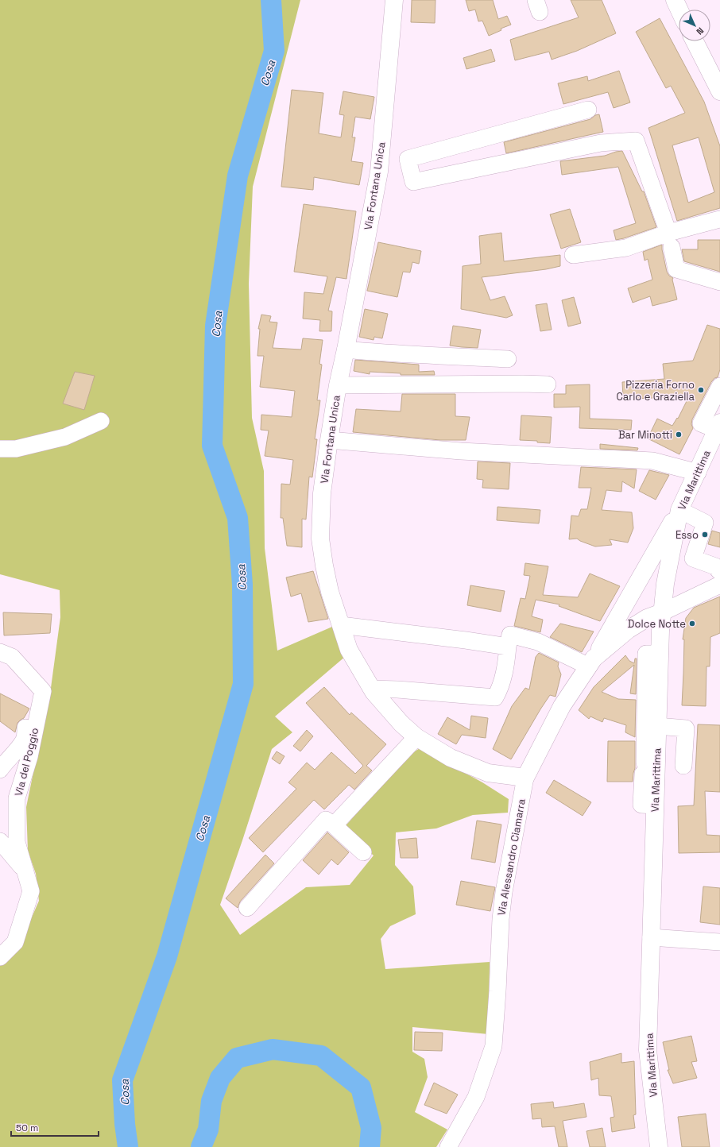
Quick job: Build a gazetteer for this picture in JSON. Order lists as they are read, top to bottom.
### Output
{
  "streets": {
    "main road": ["Via Fontana Unica", "Via Marittima", "Via Alessandro Ciamarra"],
    "street": ["Via del Poggio"]
  },
  "crossings": [
    ["Via Fontana Unica", "Via Alessandro Ciamarra"],
    ["Via Marittima", "Via Alessandro Ciamarra"]
  ],
  "water": ["Cosa"],
  "places": [
    "Pizzeria Forno Carlo e Graziella",
    "Bar Minotti",
    "Esso",
    "Dolce Notte"
  ],
  "scale_bar": "50 m",
  "north": "bottom right"
}
